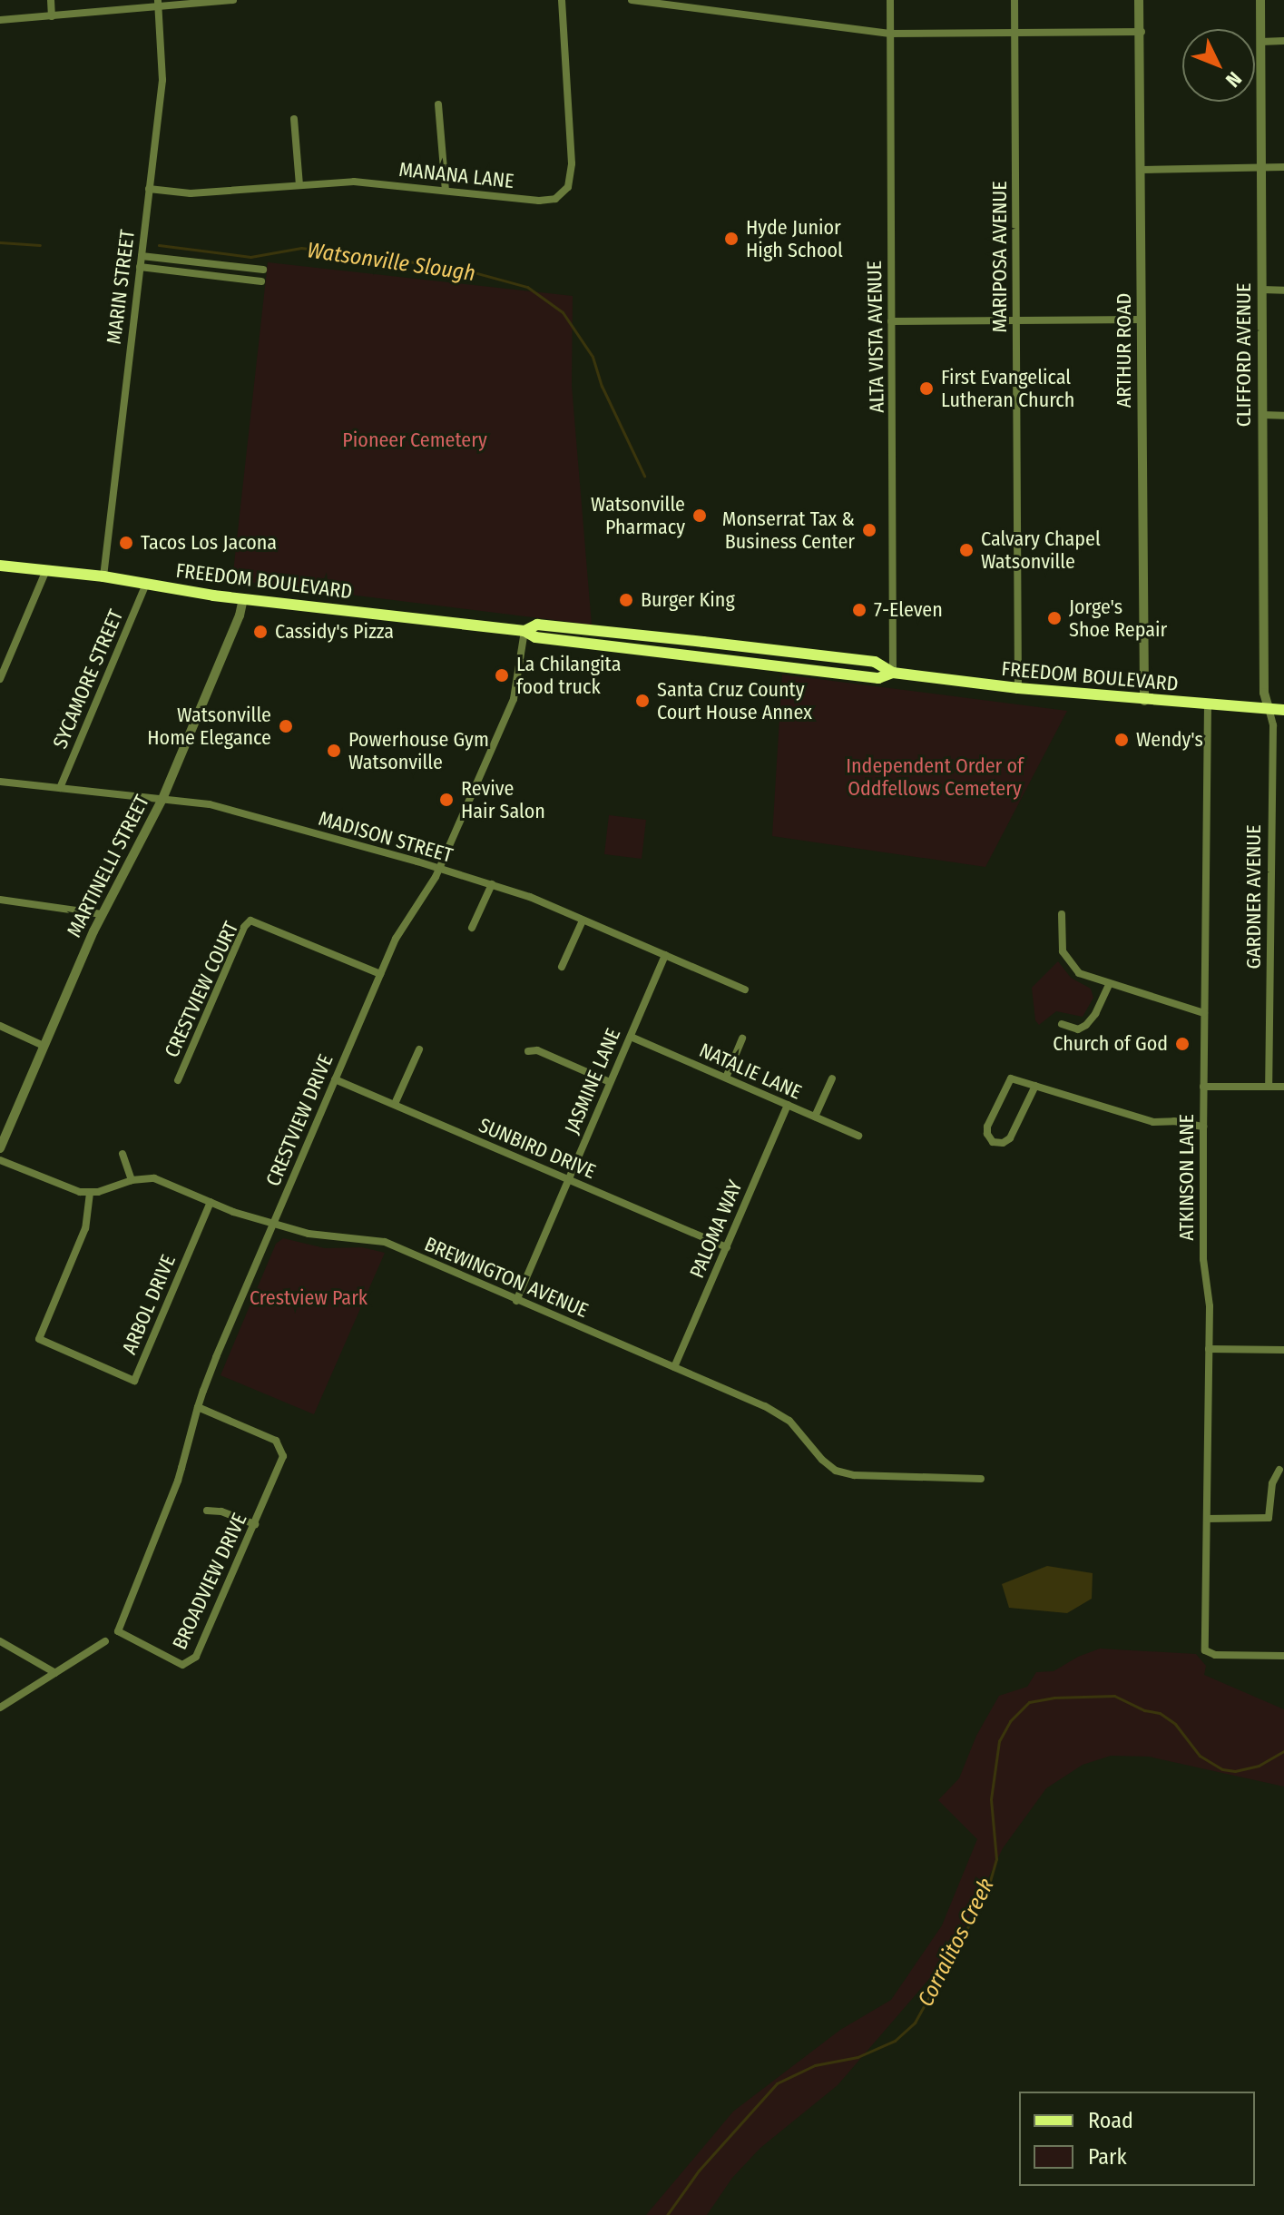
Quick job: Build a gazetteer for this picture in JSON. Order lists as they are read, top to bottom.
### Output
{
  "streets": {
    "main road": ["FREEDOM BOULEVARD"],
    "street": [
      "MANANA LANE",
      "MARIPOSA AVENUE",
      "MARIN STREET",
      "ALTA VISTA AVENUE",
      "ARTHUR ROAD",
      "CLIFFORD AVENUE",
      "SYCAMORE STREET",
      "MADISON STREET",
      "MARTINELLI STREET",
      "GARDNER AVENUE",
      "CRESTVIEW COURT",
      "NATALIE LANE",
      "JASMINE LANE",
      "CRESTVIEW DRIVE",
      "SUNBIRD DRIVE",
      "ATKINSON LANE",
      "PALOMA WAY",
      "BREWINGTON AVENUE",
      "ARBOL DRIVE",
      "BROADVIEW DRIVE"
    ]
  },
  "crossings": [
    ["MANANA LANE", "MARIN STREET"],
    ["MARIPOSA AVENUE", "FREEDOM BOULEVARD"],
    ["MARIN STREET", "FREEDOM BOULEVARD"],
    ["ALTA VISTA AVENUE", "FREEDOM BOULEVARD"],
    ["ARTHUR ROAD", "FREEDOM BOULEVARD"],
    ["CLIFFORD AVENUE", "FREEDOM BOULEVARD"],
    ["CLIFFORD AVENUE", "GARDNER AVENUE"],
    ["FREEDOM BOULEVARD", "SYCAMORE STREET"],
    ["FREEDOM BOULEVARD", "MARTINELLI STREET"],
    ["FREEDOM BOULEVARD", "GARDNER AVENUE"],
    ["FREEDOM BOULEVARD", "CRESTVIEW DRIVE"],
    ["FREEDOM BOULEVARD", "ATKINSON LANE"],
    ["SYCAMORE STREET", "MADISON STREET"],
    ["MADISON STREET", "MARTINELLI STREET"],
    ["MADISON STREET", "JASMINE LANE"],
    ["MADISON STREET", "CRESTVIEW DRIVE"],
    ["CRESTVIEW COURT", "CRESTVIEW DRIVE"],
    ["NATALIE LANE", "JASMINE LANE"],
    ["NATALIE LANE", "PALOMA WAY"],
    ["JASMINE LANE", "SUNBIRD DRIVE"],
    ["JASMINE LANE", "BREWINGTON AVENUE"],
    ["CRESTVIEW DRIVE", "SUNBIRD DRIVE"],
    ["CRESTVIEW DRIVE", "BREWINGTON AVENUE"],
    ["CRESTVIEW DRIVE", "BROADVIEW DRIVE"],
    ["SUNBIRD DRIVE", "PALOMA WAY"],
    ["PALOMA WAY", "BREWINGTON AVENUE"],
    ["BREWINGTON AVENUE", "ARBOL DRIVE"]
  ],
  "water": ["Watsonville Slough", "Corralitos Creek"],
  "parks": ["Pioneer Cemetery", "Independent Order of Oddfellows Cemetery", "Crestview Park"],
  "places": [
    "Hyde Junior High School",
    "First Evangelical Lutheran Church",
    "Watsonville Pharmacy",
    "Monserrat Tax & Business Center",
    "Tacos Los Jacona",
    "Calvary Chapel Watsonville",
    "Burger King",
    "7-Eleven",
    "Jorge's Shoe Repair",
    "Cassidy's Pizza",
    "La Chilangita food truck",
    "Santa Cruz County Court House Annex",
    "Watsonville Home Elegance",
    "Wendy's",
    "Powerhouse Gym Watsonville",
    "Revive Hair Salon",
    "Church of God"
  ],
  "legend": ["Road", "Park"],
  "north": "bottom right"
}
